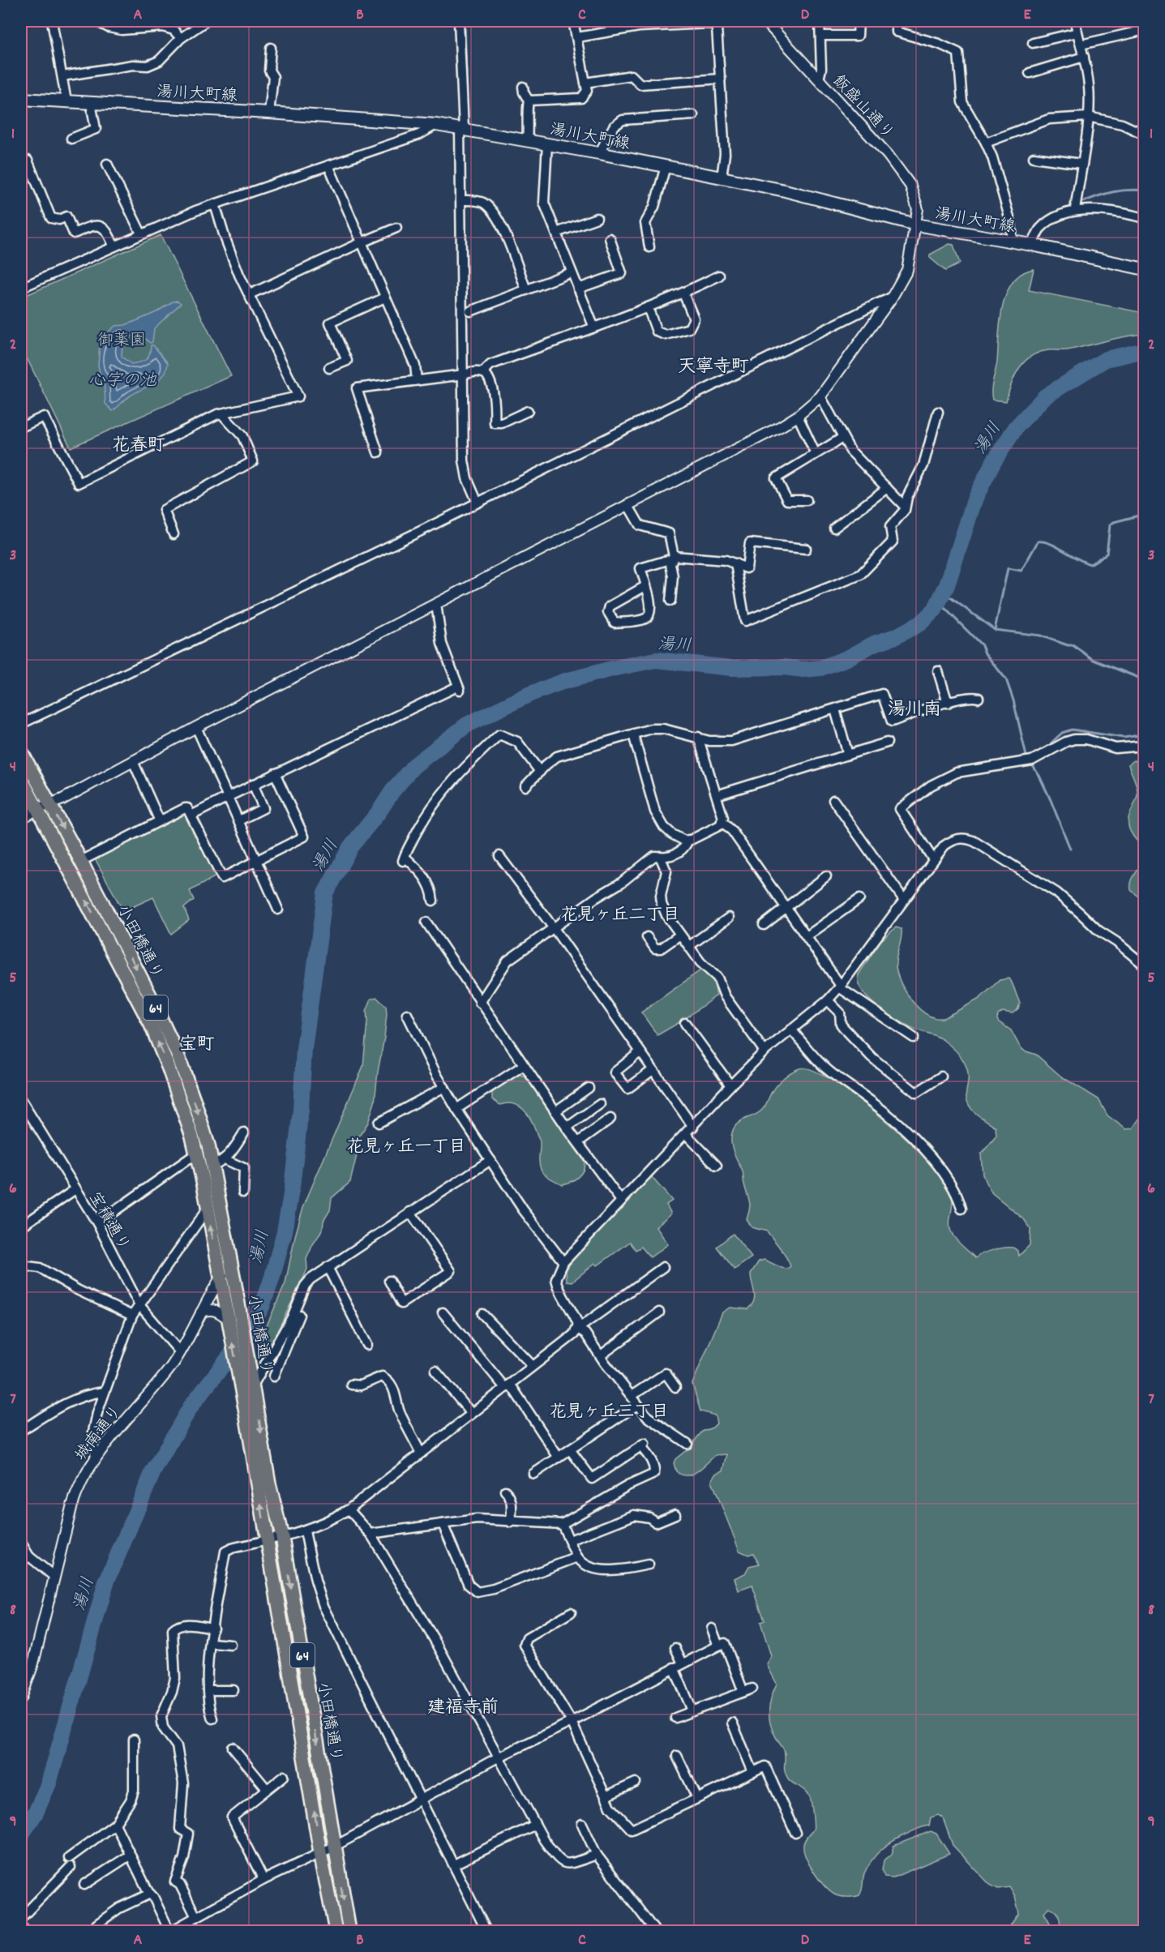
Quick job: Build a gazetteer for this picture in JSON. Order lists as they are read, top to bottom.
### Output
{
  "streets": {
    "main road": ["湯川大町線", "小田橋通り", "64"],
    "street": ["飯盛山通り", "宝積通り", "城南通り"]
  },
  "crossings": [
    ["湯川大町線", "飯盛山通り"],
    ["飯盛山通り", "小田橋通り"],
    ["小田橋通り", "城南通り"],
    ["宝積通り", "城南通り"]
  ],
  "districts": [
    "天寧寺町",
    "花春町",
    "湯川南",
    "花見ヶ丘二丁目",
    "宝町",
    "花見ヶ丘一丁目",
    "花見ヶ丘三丁目",
    "建福寺前"
  ],
  "water": ["心字の池", "湯川"],
  "parks": ["御薬園"],
  "grid": {
    "columns": [
      "A",
      "B",
      "C",
      "D",
      "E"
    ],
    "rows": [
      "1",
      "2",
      "3",
      "4",
      "5",
      "6",
      "7",
      "8",
      "9"
    ]
  }
}
